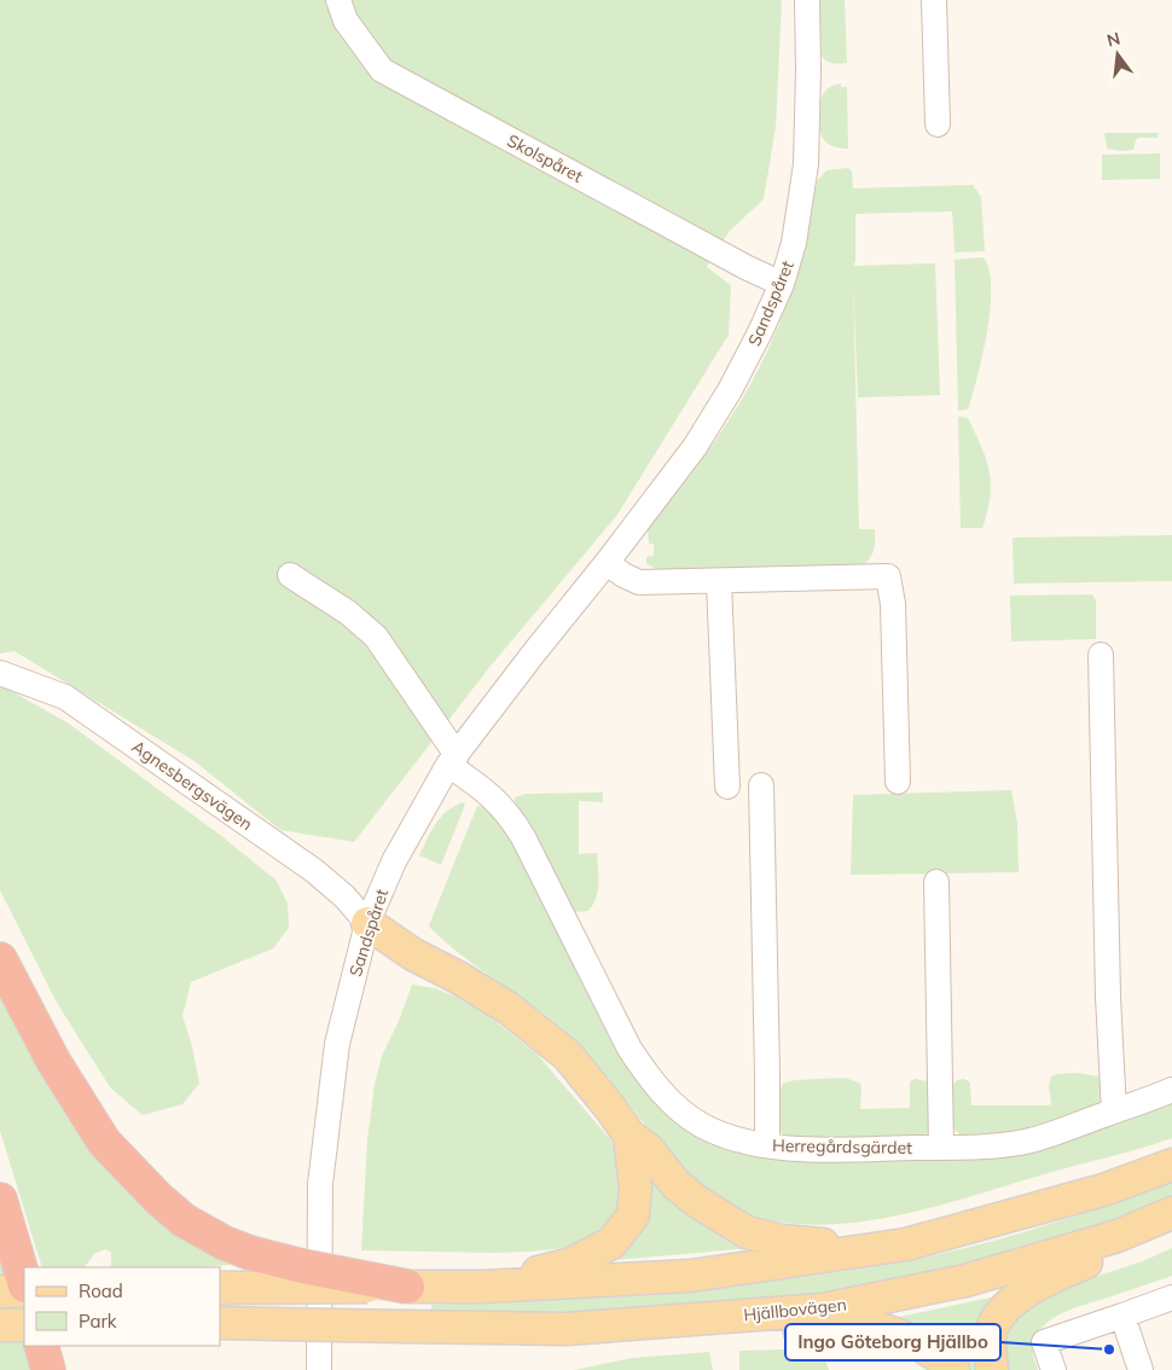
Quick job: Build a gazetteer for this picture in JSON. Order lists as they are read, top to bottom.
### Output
{
  "streets": {
    "main road": ["Hjällbovägen"],
    "street": [
      "Skolspåret",
      "Sandspåret",
      "Agnesbergsvägen",
      "Herregårdsgärdet"
    ]
  },
  "crossings": [
    ["Skolspåret", "Sandspåret"],
    ["Sandspåret", "Agnesbergsvägen"],
    ["Sandspåret", "Herregårdsgärdet"]
  ],
  "places": ["Ingo Göteborg Hjällbo"],
  "legend": ["Road", "Park"],
  "north": "top"
}
